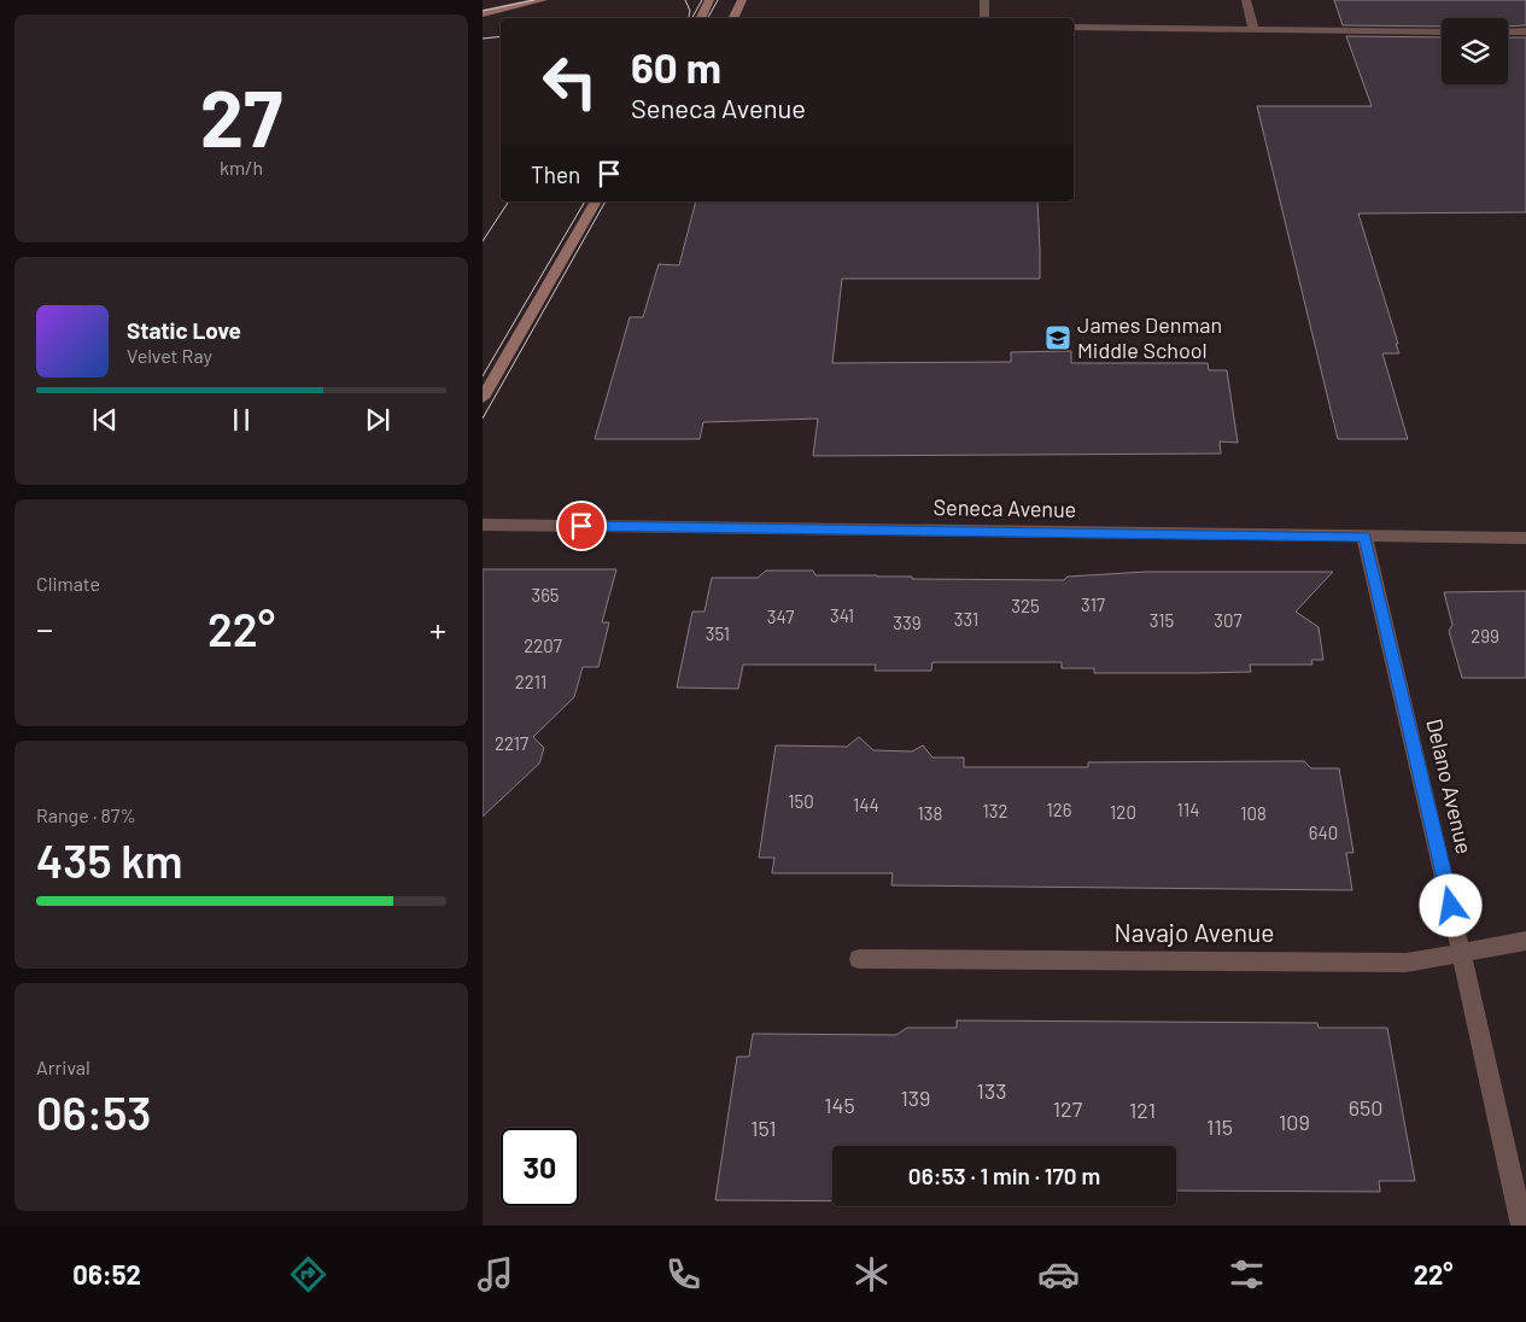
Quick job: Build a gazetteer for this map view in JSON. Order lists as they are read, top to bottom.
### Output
{
  "streets": {
    "street": ["Seneca Avenue", "Delano Avenue", "Navajo Avenue"]
  },
  "crossings": [
    ["Seneca Avenue", "Delano Avenue"],
    ["Delano Avenue", "Navajo Avenue"]
  ],
  "places": {
    "school or university": ["James Denman Middle School"]
  },
  "house_numbers": [
    "365",
    "317",
    "325",
    "341",
    "347",
    "331",
    "315",
    "307",
    "339",
    "351",
    "299",
    "2207",
    "2211",
    "2217",
    "150",
    "144",
    "126",
    "114",
    "132",
    "120",
    "138",
    "108",
    "640",
    "133",
    "139",
    "145",
    "650",
    "127",
    "121",
    "109",
    "115",
    "151"
  ],
  "page": {
    "tile": [
      ["27", "km/h"],
      "Climate",
      ["Range · 87%", "435 km"],
      ["Arrival", "06:53"]
    ],
    "turn": ["60 m", "Seneca Avenue"],
    "then": "Then",
    "song": ["Static Love", "Velvet Ray"],
    "heat": ["−", "22°", "+"],
    "limit": "30",
    "trip": "06:53 · 1 min · 170 m",
    "tabs": ["06:52", "22°"]
  }
}
